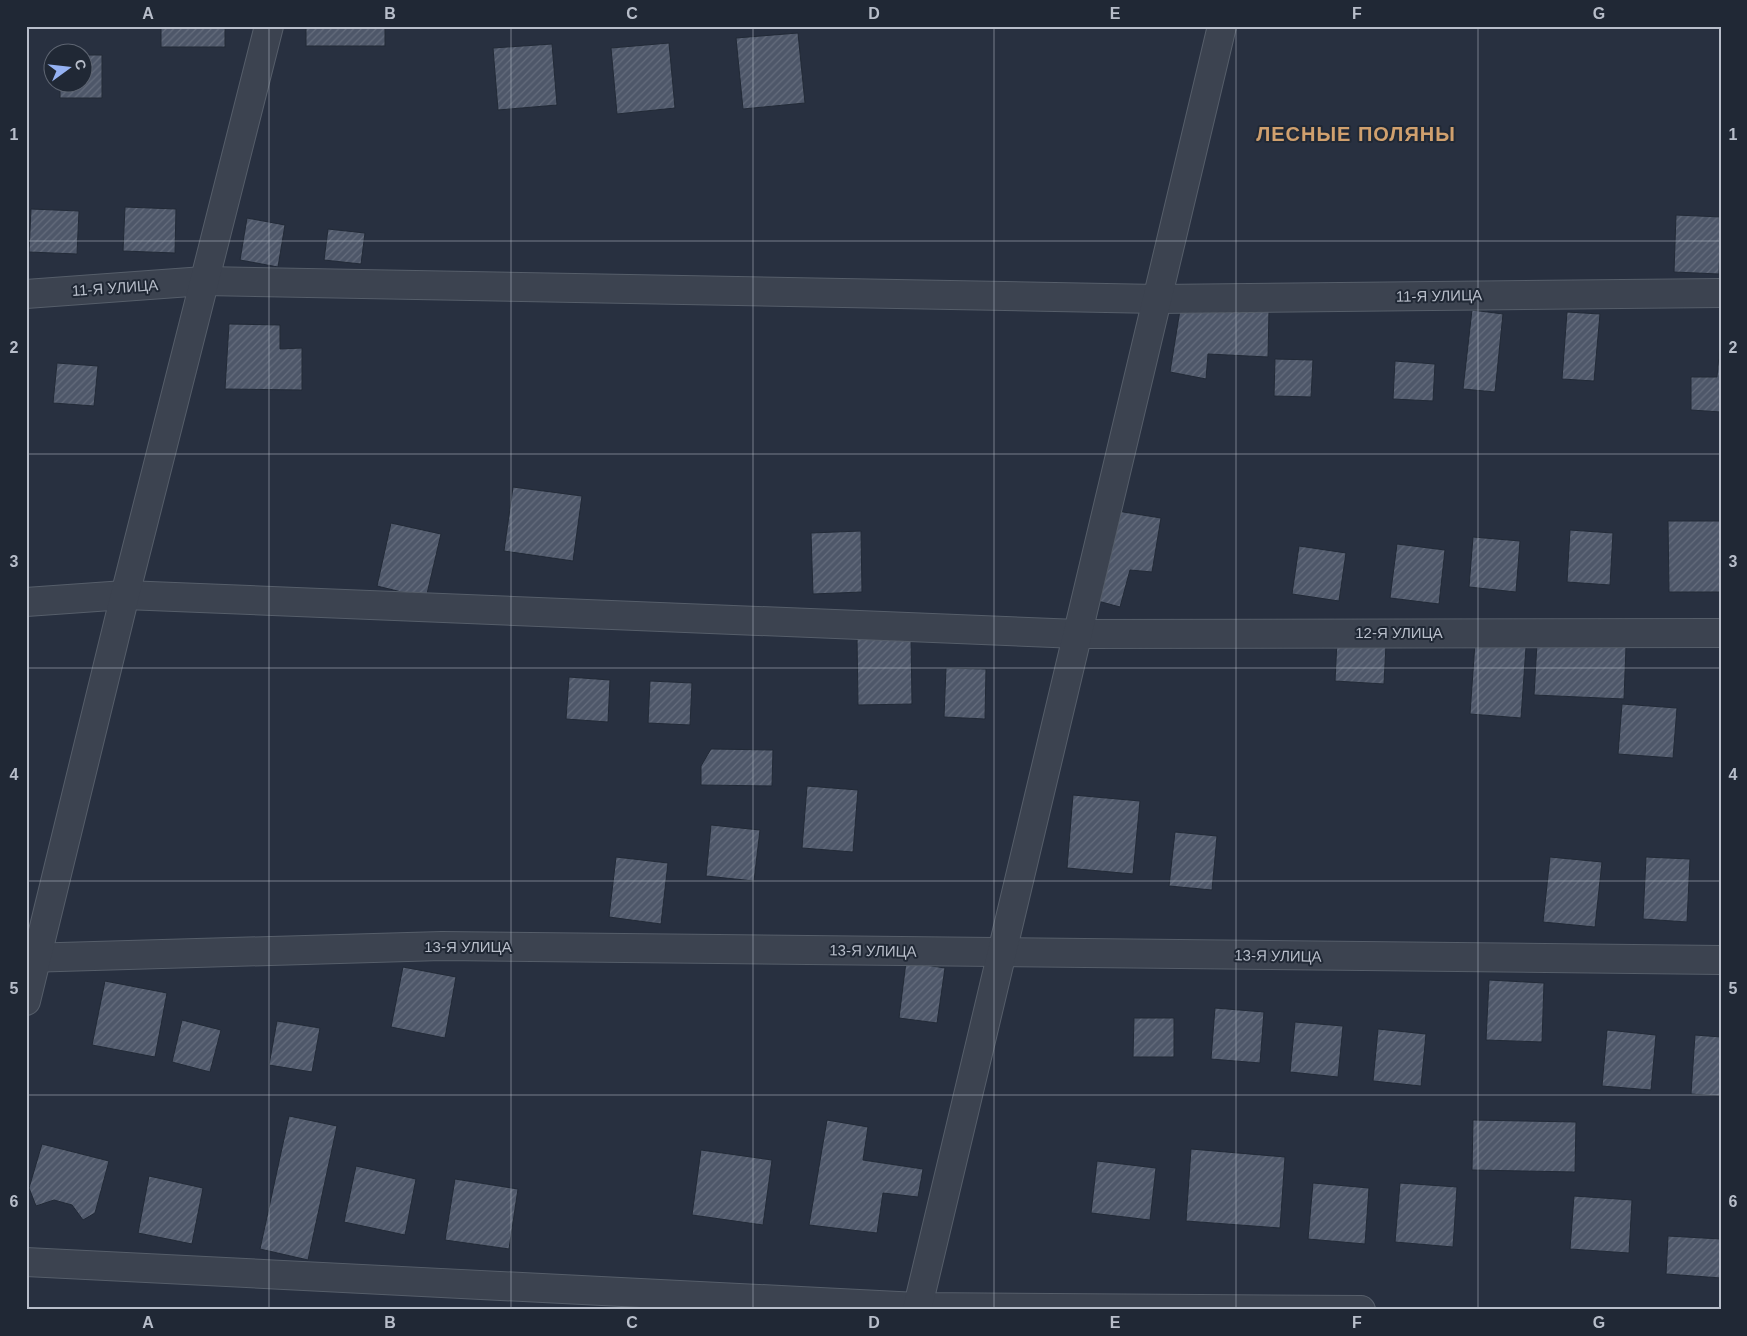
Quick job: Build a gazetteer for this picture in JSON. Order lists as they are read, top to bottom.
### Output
{
  "streets": {
    "street": ["11-Я УЛИЦА", "12-Я УЛИЦА", "13-Я УЛИЦА"]
  },
  "districts": ["ЛЕСНЫЕ ПОЛЯНЫ"],
  "north": "right",
  "grid": {
    "columns": [
      "A",
      "B",
      "C",
      "D",
      "E",
      "F",
      "G"
    ],
    "rows": [
      "1",
      "2",
      "3",
      "4",
      "5",
      "6"
    ]
  }
}
